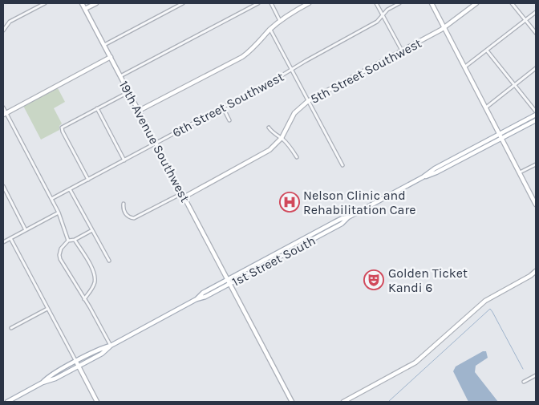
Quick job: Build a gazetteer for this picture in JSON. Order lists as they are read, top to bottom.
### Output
{
  "streets": {
    "main road": ["5th Street Southwest", "19th Avenue Southwest", "1st Street South"],
    "street": ["6th Street Southwest"]
  },
  "crossings": [
    ["5th Street Southwest", "19th Avenue Southwest"],
    ["6th Street Southwest", "19th Avenue Southwest"],
    ["19th Avenue Southwest", "1st Street South"]
  ],
  "places": {
    "hospital": ["Nelson Clinic and Rehabilitation Care"],
    "theatre": ["Golden Ticket Kandi 6"]
  }
}
